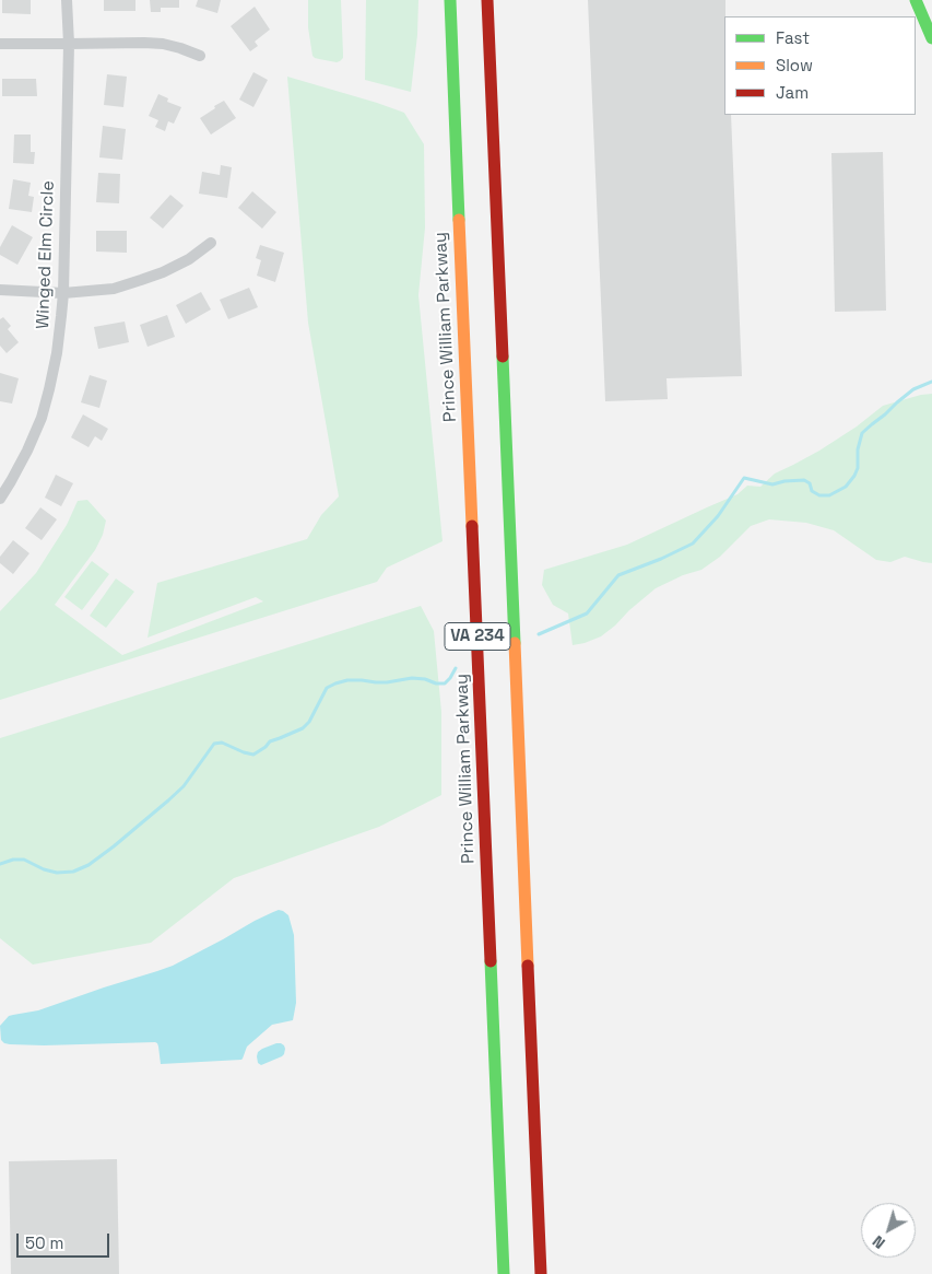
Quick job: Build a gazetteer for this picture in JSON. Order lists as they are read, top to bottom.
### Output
{
  "streets": {
    "main road": ["Prince William Parkway", "VA 234"],
    "street": ["Winged Elm Circle"]
  },
  "legend": ["Fast", "Slow", "Jam"],
  "scale_bar": "50 m",
  "north": "bottom left"
}
